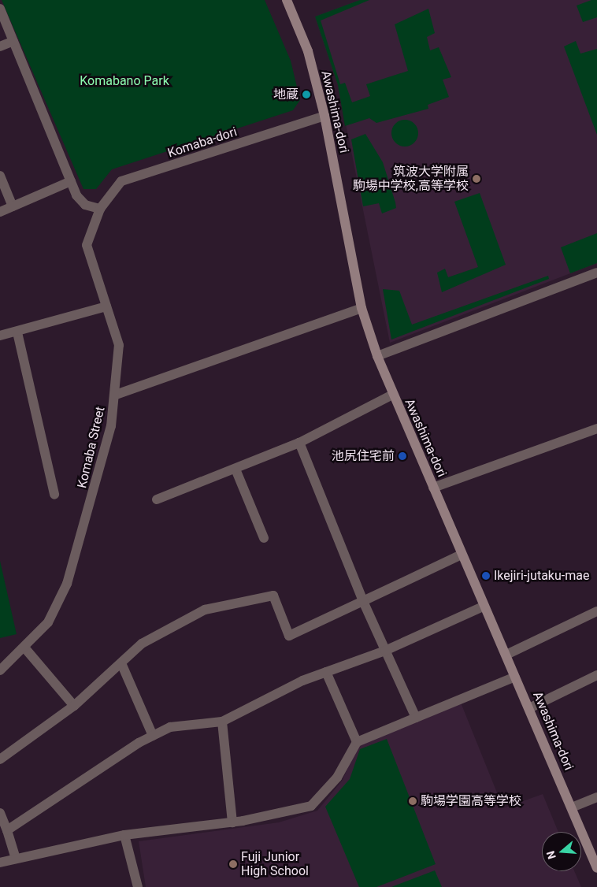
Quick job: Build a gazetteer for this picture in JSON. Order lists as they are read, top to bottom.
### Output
{
  "streets": {
    "main road": ["Awashima-dori"],
    "street": ["Komaba-dori", "Komaba Street"]
  },
  "crossings": [
    ["Awashima-dori", "Komaba-dori"],
    ["Komaba-dori", "Komaba Street"]
  ],
  "parks": ["Komabano Park"],
  "places": [
    "地蔵",
    "筑波大学附属 駒場中学校,高等学校",
    "池尻住宅前",
    "Ikejiri-jutaku-mae",
    "駒場学園高等学校",
    "Fuji Junior High School"
  ],
  "north": "left"
}
